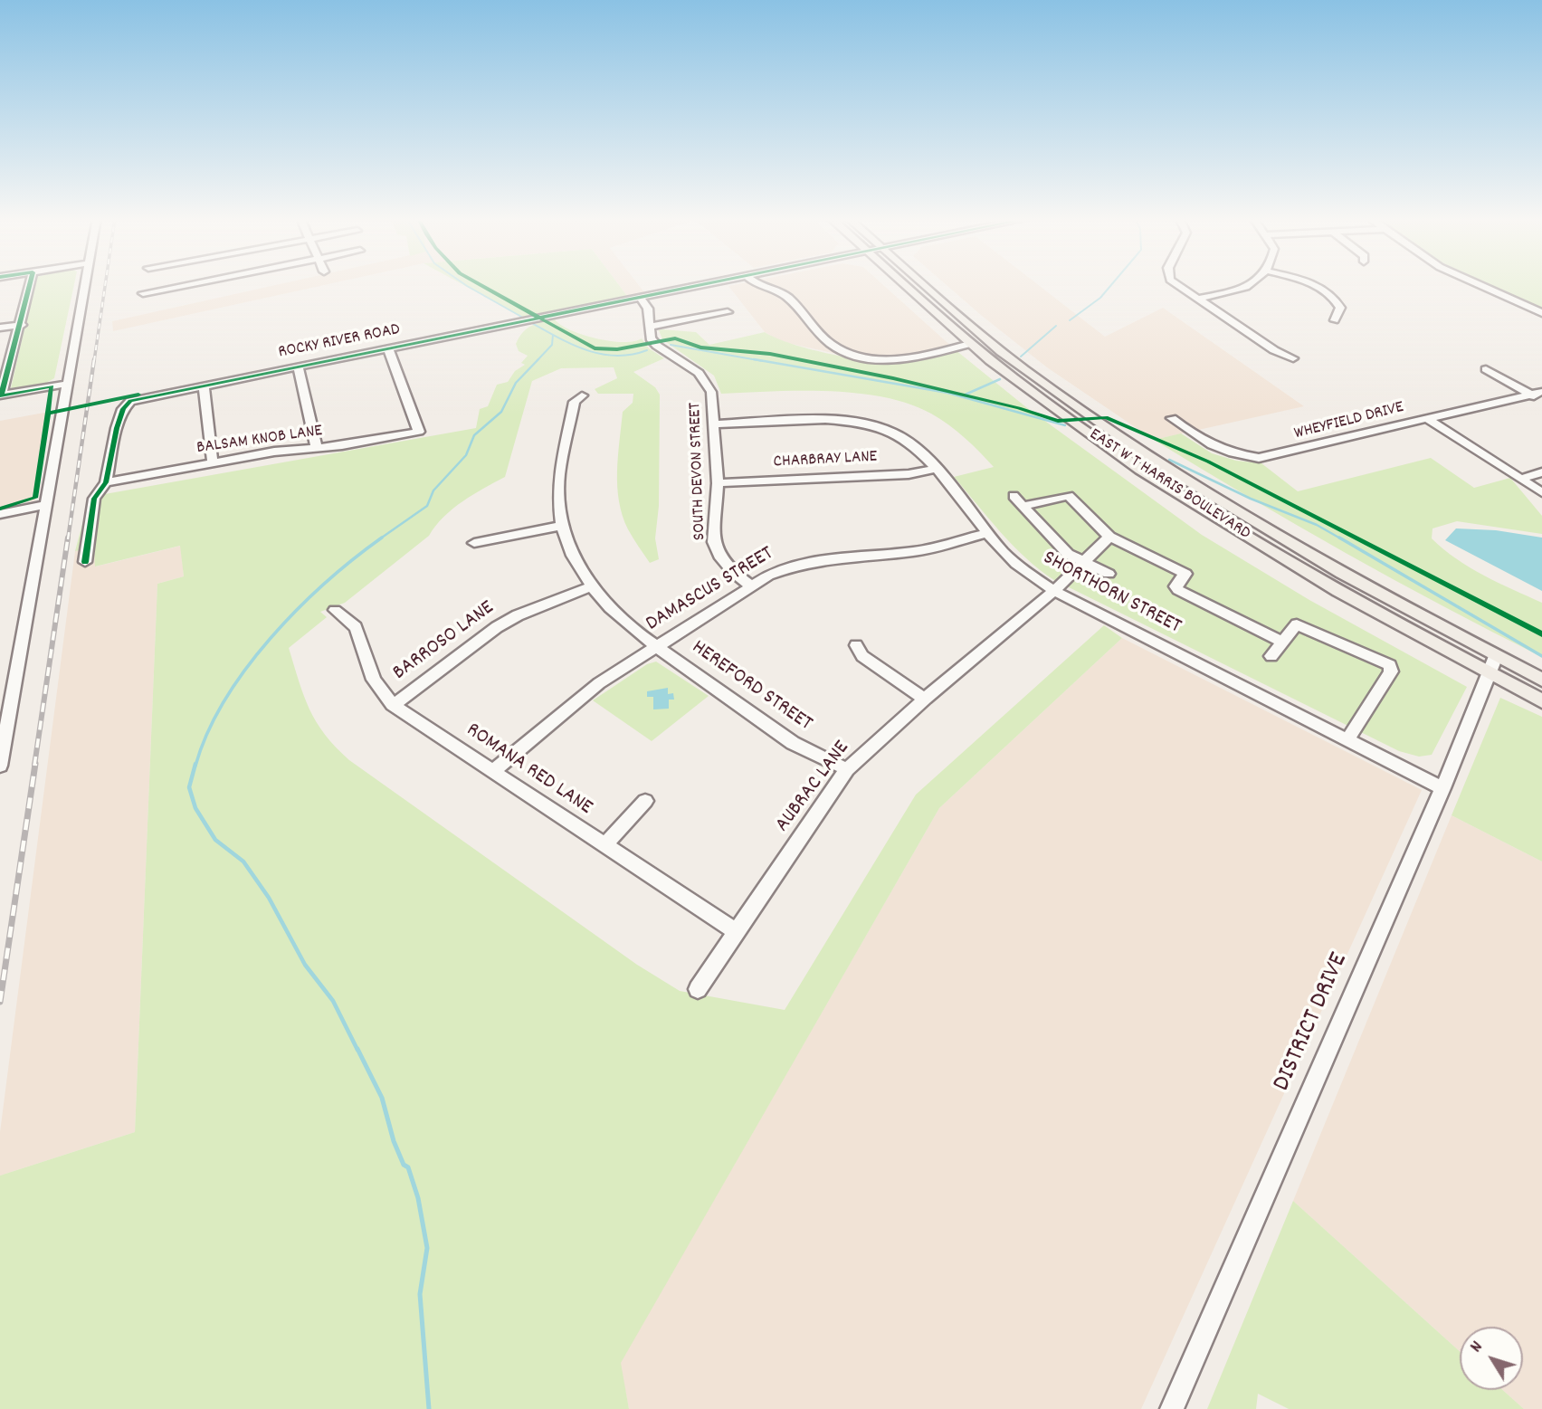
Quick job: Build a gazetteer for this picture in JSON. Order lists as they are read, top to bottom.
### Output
{
  "streets": {
    "main road": ["EAST W T HARRIS BOULEVARD"],
    "street": [
      "ROCKY RIVER ROAD",
      "WHEYFIELD DRIVE",
      "BALSAM KNOB LANE",
      "CHARBRAY LANE",
      "SOUTH DEVON STREET",
      "DAMASCUS STREET",
      "SHORTHORN STREET",
      "BARROSO LANE",
      "HEREFORD STREET",
      "ROMANA RED LANE",
      "AUBRAC LANE",
      "DISTRICT DRIVE"
    ]
  },
  "crossings": [
    ["ROCKY RIVER ROAD", "BALSAM KNOB LANE"],
    ["ROCKY RIVER ROAD", "SOUTH DEVON STREET"],
    ["CHARBRAY LANE", "SOUTH DEVON STREET"],
    ["CHARBRAY LANE", "SHORTHORN STREET"],
    ["SOUTH DEVON STREET", "DAMASCUS STREET"],
    ["SOUTH DEVON STREET", "SHORTHORN STREET"],
    ["EAST W T HARRIS BOULEVARD", "DISTRICT DRIVE"],
    ["DAMASCUS STREET", "SHORTHORN STREET"],
    ["DAMASCUS STREET", "HEREFORD STREET"],
    ["DAMASCUS STREET", "ROMANA RED LANE"],
    ["SHORTHORN STREET", "AUBRAC LANE"],
    ["SHORTHORN STREET", "DISTRICT DRIVE"],
    ["BARROSO LANE", "HEREFORD STREET"],
    ["BARROSO LANE", "ROMANA RED LANE"],
    ["HEREFORD STREET", "AUBRAC LANE"],
    ["ROMANA RED LANE", "AUBRAC LANE"]
  ],
  "north": "top left"
}
